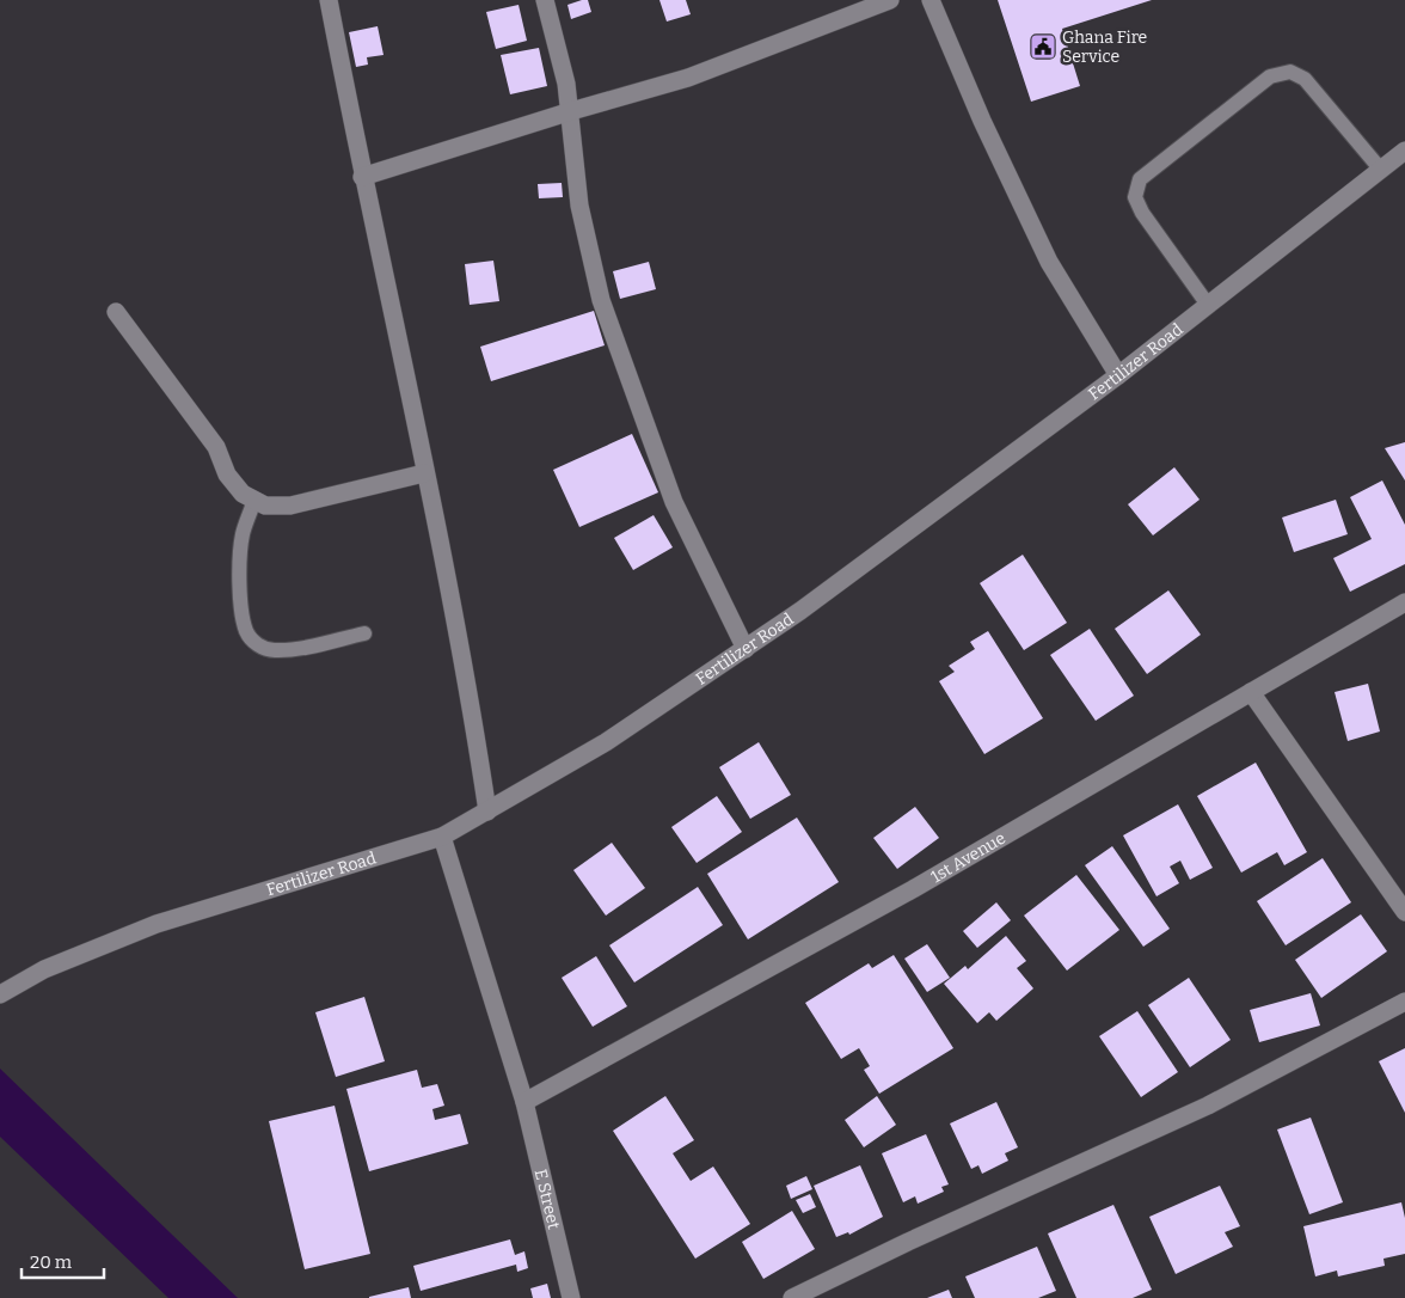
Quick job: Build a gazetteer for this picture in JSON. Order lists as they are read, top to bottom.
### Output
{
  "streets": {
    "street": ["Fertilizer Road", "1st Avenue", "E Street"]
  },
  "crossings": [
    ["Fertilizer Road", "E Street"],
    ["1st Avenue", "E Street"]
  ],
  "places": {
    "public building": ["Ghana Fire Service"]
  },
  "scale_bar": "20 m"
}
